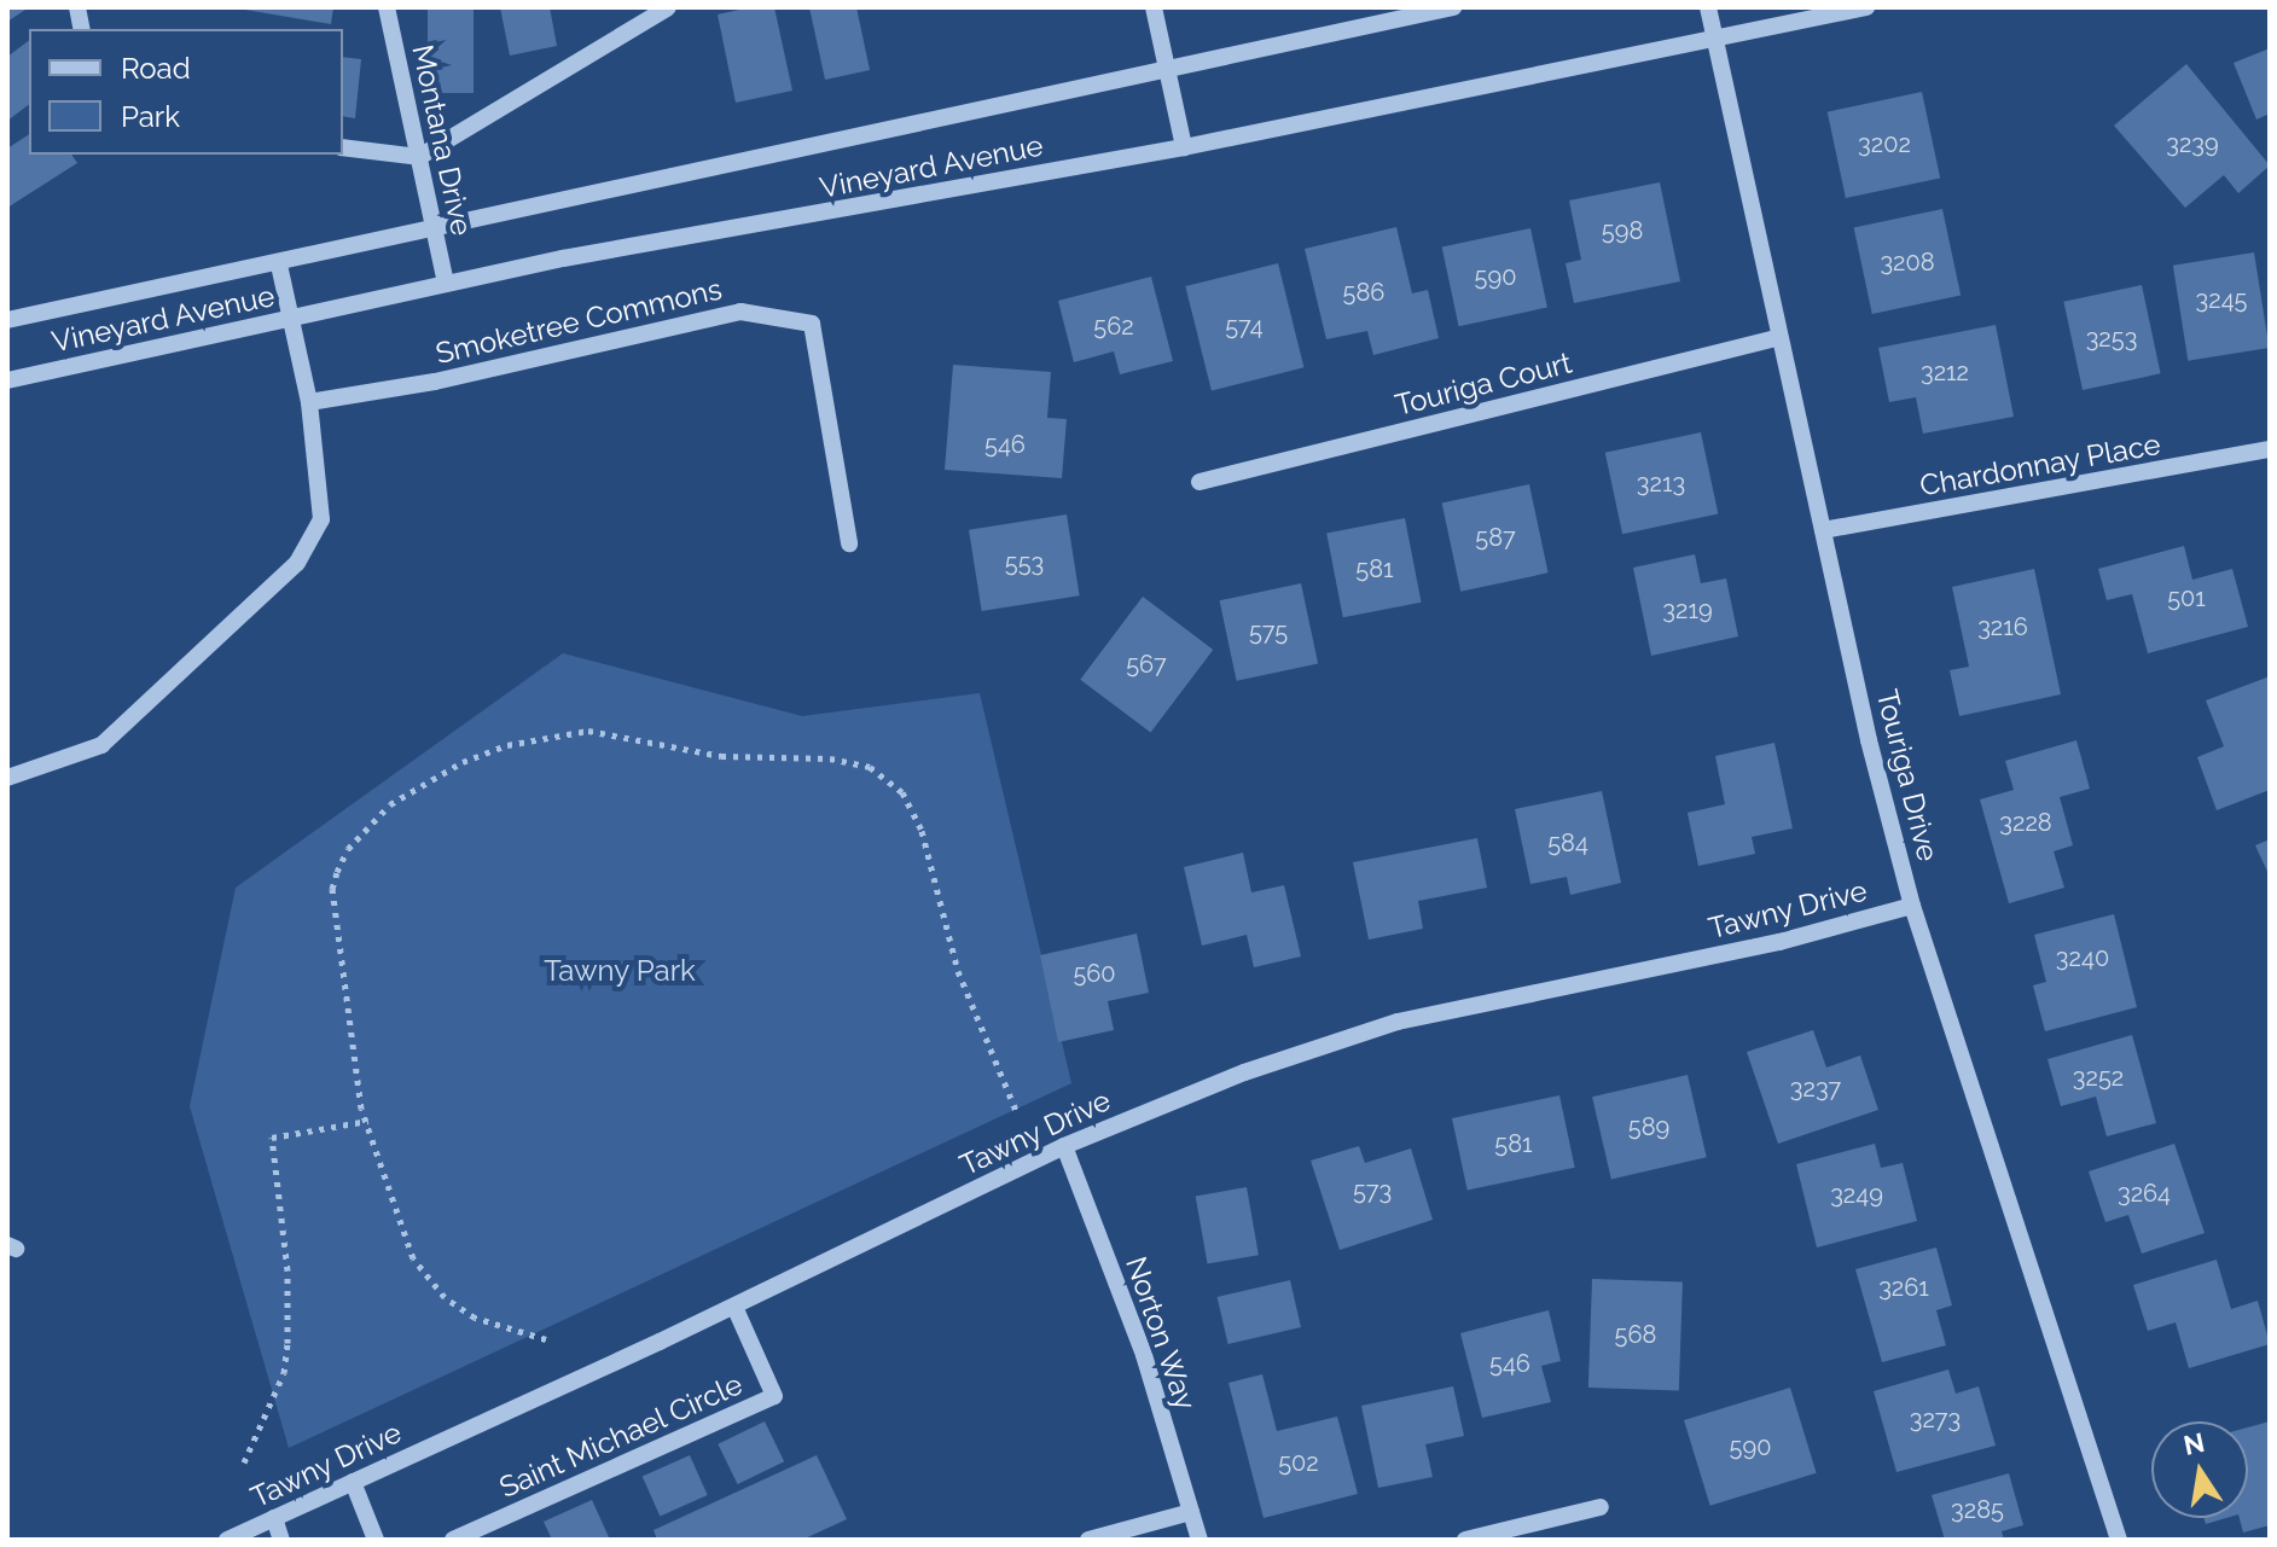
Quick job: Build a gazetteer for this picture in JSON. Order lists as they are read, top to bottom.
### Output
{
  "streets": {
    "street": [
      "Montana Drive",
      "Vineyard Avenue",
      "Smoketree Commons",
      "Touriga Court",
      "Chardonnay Place",
      "Touriga Drive",
      "Tawny Drive",
      "Norton Way",
      "Saint Michael Circle"
    ]
  },
  "crossings": [
    ["Montana Drive", "Vineyard Avenue"],
    ["Vineyard Avenue", "Touriga Drive"],
    ["Touriga Court", "Touriga Drive"],
    ["Chardonnay Place", "Touriga Drive"],
    ["Touriga Drive", "Tawny Drive"],
    ["Tawny Drive", "Norton Way"],
    ["Tawny Drive", "Saint Michael Circle"]
  ],
  "parks": ["Tawny Park"],
  "house_numbers": [
    "3202",
    "3239",
    "598",
    "3208",
    "590",
    "586",
    "3245",
    "562",
    "574",
    "3253",
    "3212",
    "546",
    "3213",
    "587",
    "553",
    "581",
    "501",
    "3219",
    "3216",
    "575",
    "567",
    "3228",
    "584",
    "3240",
    "560",
    "3252",
    "3237",
    "589",
    "581",
    "573",
    "3264",
    "3249",
    "3261",
    "568",
    "546",
    "3273",
    "590",
    "502",
    "3285"
  ],
  "legend": ["Road", "Park"],
  "north": "top"
}
